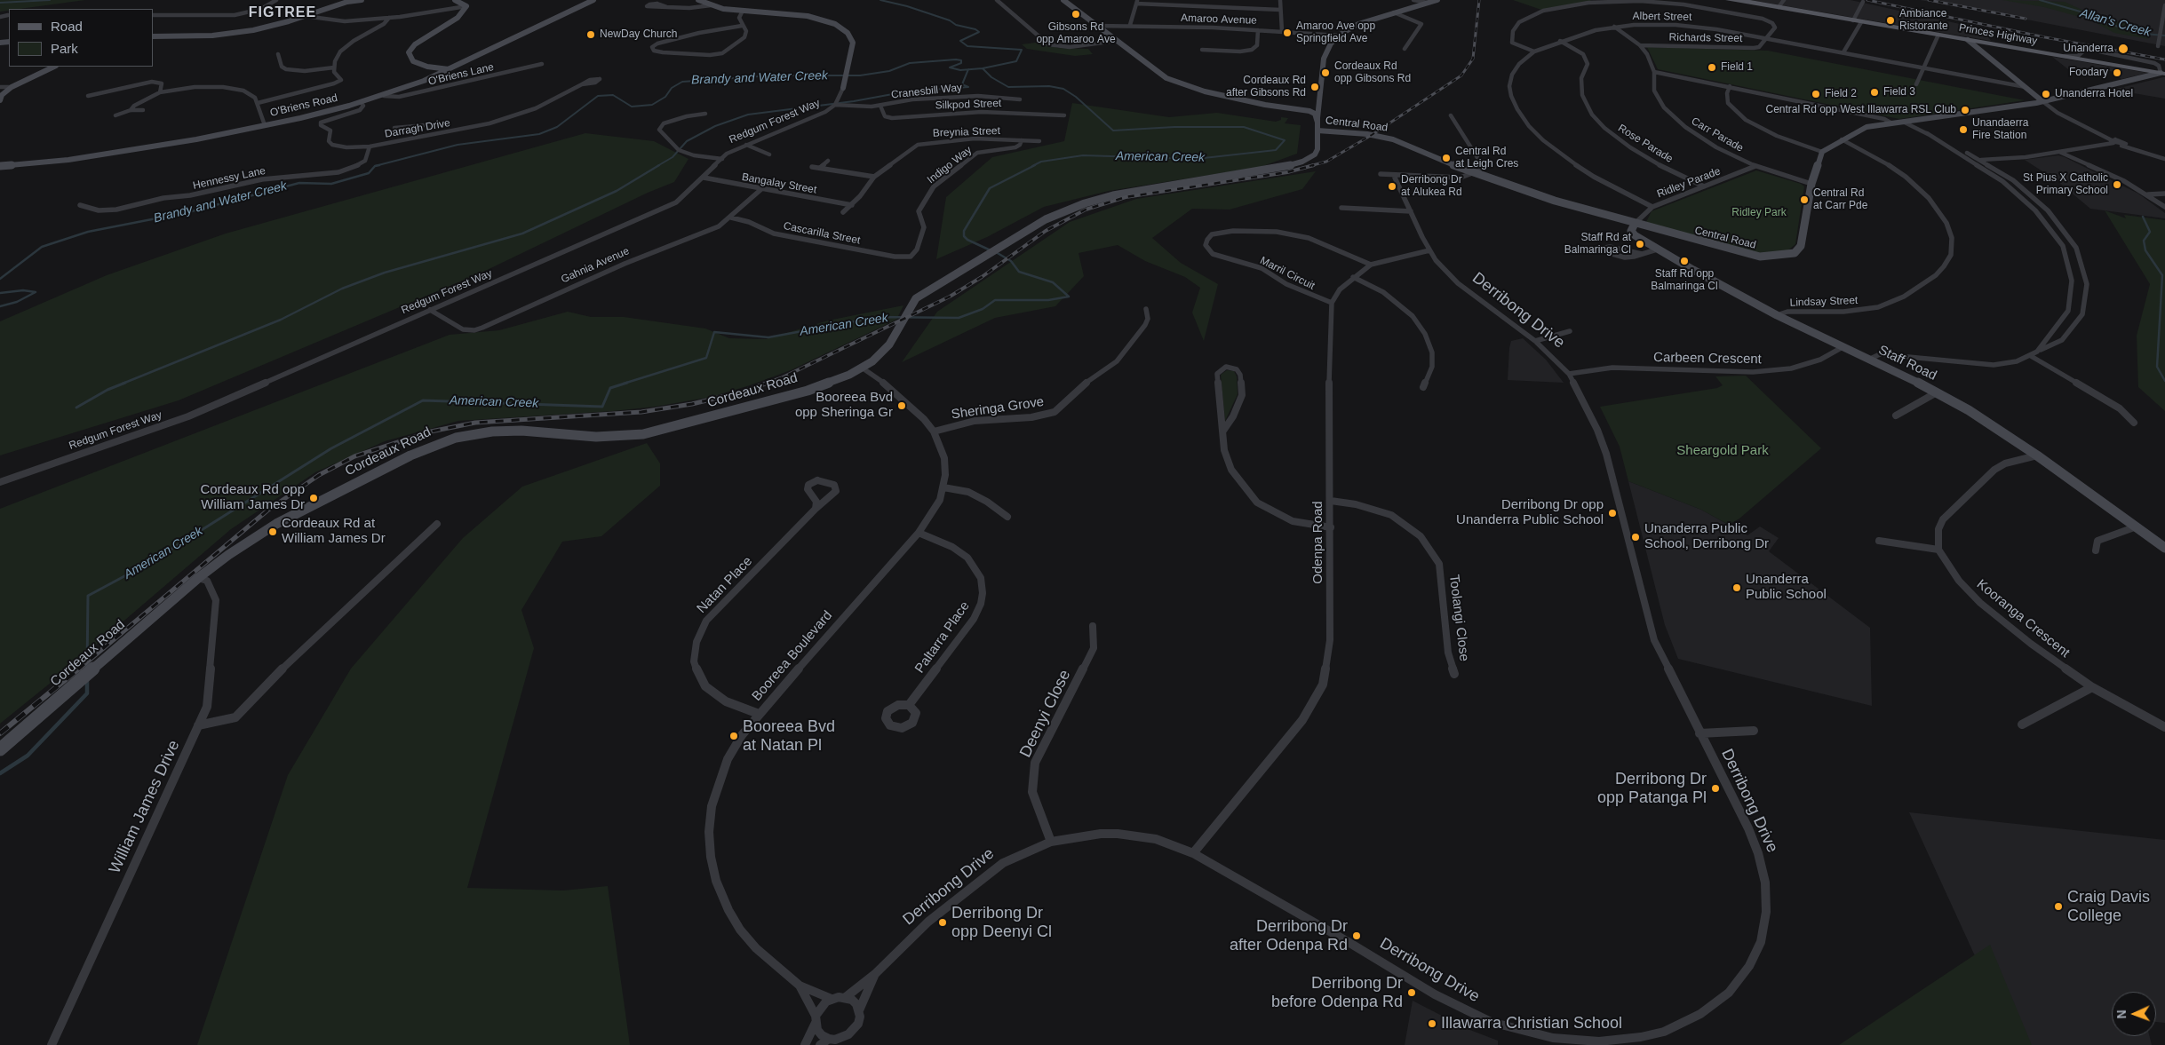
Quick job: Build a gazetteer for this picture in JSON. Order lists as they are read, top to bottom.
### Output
{
  "streets": {
    "main road": ["Princes Highway"],
    "street": [
      "Albert Street",
      "Amaroo Avenue",
      "Richards Street",
      "O'Briens Lane",
      "Cranesbill Way",
      "Silkpod Street",
      "O'Briens Road",
      "Redgum Forest Way",
      "Central Road",
      "Darragh Drive",
      "Breynia Street",
      "Carr Parade",
      "Rose Parade",
      "Indigo Way",
      "Hennessy Lane",
      "Ridley Parade",
      "Bangalay Street",
      "Cascarilla Street",
      "Gahnia Avenue",
      "Marril Circuit",
      "Lindsay Street",
      "Derribong Drive",
      "Carbeen Crescent",
      "Staff Road",
      "Cordeaux Road",
      "Sheringa Grove",
      "Odenpa Road",
      "Natan Place",
      "Toolangi Close",
      "Kooranga Crescent",
      "Paltarra Place",
      "Booreea Boulevard",
      "Deenyi Close",
      "William James Drive"
    ]
  },
  "crossings": [
    ["Albert Street", "Richards Street"],
    ["Albert Street", "Carr Parade"],
    ["Albert Street", "Rose Parade"],
    ["Albert Street", "Ridley Parade"],
    ["Amaroo Avenue", "Cordeaux Road"],
    ["Richards Street", "Carr Parade"],
    ["O'Briens Lane", "O'Briens Road"],
    ["Cranesbill Way", "Silkpod Street"],
    ["Cranesbill Way", "Redgum Forest Way"],
    ["O'Briens Road", "Darragh Drive"],
    ["Redgum Forest Way", "Bangalay Street"],
    ["Redgum Forest Way", "Gahnia Avenue"],
    ["Central Road", "Carr Parade"],
    ["Central Road", "Ridley Parade"],
    ["Central Road", "Staff Road"],
    ["Central Road", "Cordeaux Road"],
    ["Darragh Drive", "Hennessy Lane"],
    ["Breynia Street", "Indigo Way"],
    ["Breynia Street", "Bangalay Street"],
    ["Carr Parade", "Ridley Parade"],
    ["Rose Parade", "Ridley Parade"],
    ["Indigo Way", "Cascarilla Street"],
    ["Ridley Parade", "Staff Road"],
    ["Bangalay Street", "Gahnia Avenue"],
    ["Cascarilla Street", "Gahnia Avenue"],
    ["Marril Circuit", "Odenpa Road"],
    ["Lindsay Street", "Staff Road"],
    ["Derribong Drive", "Carbeen Crescent"],
    ["Derribong Drive", "Odenpa Road"],
    ["Derribong Drive", "Booreea Boulevard"],
    ["Derribong Drive", "Deenyi Close"],
    ["Carbeen Crescent", "Staff Road"],
    ["Cordeaux Road", "Booreea Boulevard"],
    ["Cordeaux Road", "William James Drive"],
    ["Sheringa Grove", "Booreea Boulevard"],
    ["Odenpa Road", "Toolangi Close"],
    ["Natan Place", "Booreea Boulevard"],
    ["Paltarra Place", "Booreea Boulevard"]
  ],
  "districts": ["FIGTREE"],
  "water": ["Allan's Creek", "Brandy and Water Creek", "American Creek"],
  "parks": ["Ridley Park", "Sheargold Park"],
  "places": [
    "Gibsons Rd opp Amaroo Ave",
    "Ambiance Ristorante",
    "Amaroo Ave opp Springfield Ave",
    "NewDay Church",
    "Unanderra",
    "Field 1",
    "Cordeaux Rd opp Gibsons Rd",
    "Foodary",
    "Cordeaux Rd after Gibsons Rd",
    "Field 3",
    "Field 2",
    "Unanderra Hotel",
    "Central Rd opp West Illawarra RSL Club",
    "Unandaerra Fire Station",
    "Central Rd at Leigh Cres",
    "St Pius X Catholic Primary School",
    "Derribong Dr at Alukea Rd",
    "Central Rd at Carr Pde",
    "Staff Rd at Balmaringa Cl",
    "Staff Rd opp Balmaringa Cl",
    "Booreea Bvd opp Sheringa Gr",
    "Cordeaux Rd opp William James Dr",
    "Derribong Dr opp Unanderra Public School",
    "Cordeaux Rd at William James Dr",
    "Unanderra Public School, Derribong Dr",
    "Unanderra Public School",
    "Booreea Bvd at Natan Pl",
    "Derribong Dr opp Patanga Pl",
    "Craig Davis College",
    "Derribong Dr opp Deenyi Cl",
    "Derribong Dr after Odenpa Rd",
    "Derribong Dr before Odenpa Rd",
    "Illawarra Christian School"
  ],
  "legend": ["Road", "Park"],
  "north": "left"
}
